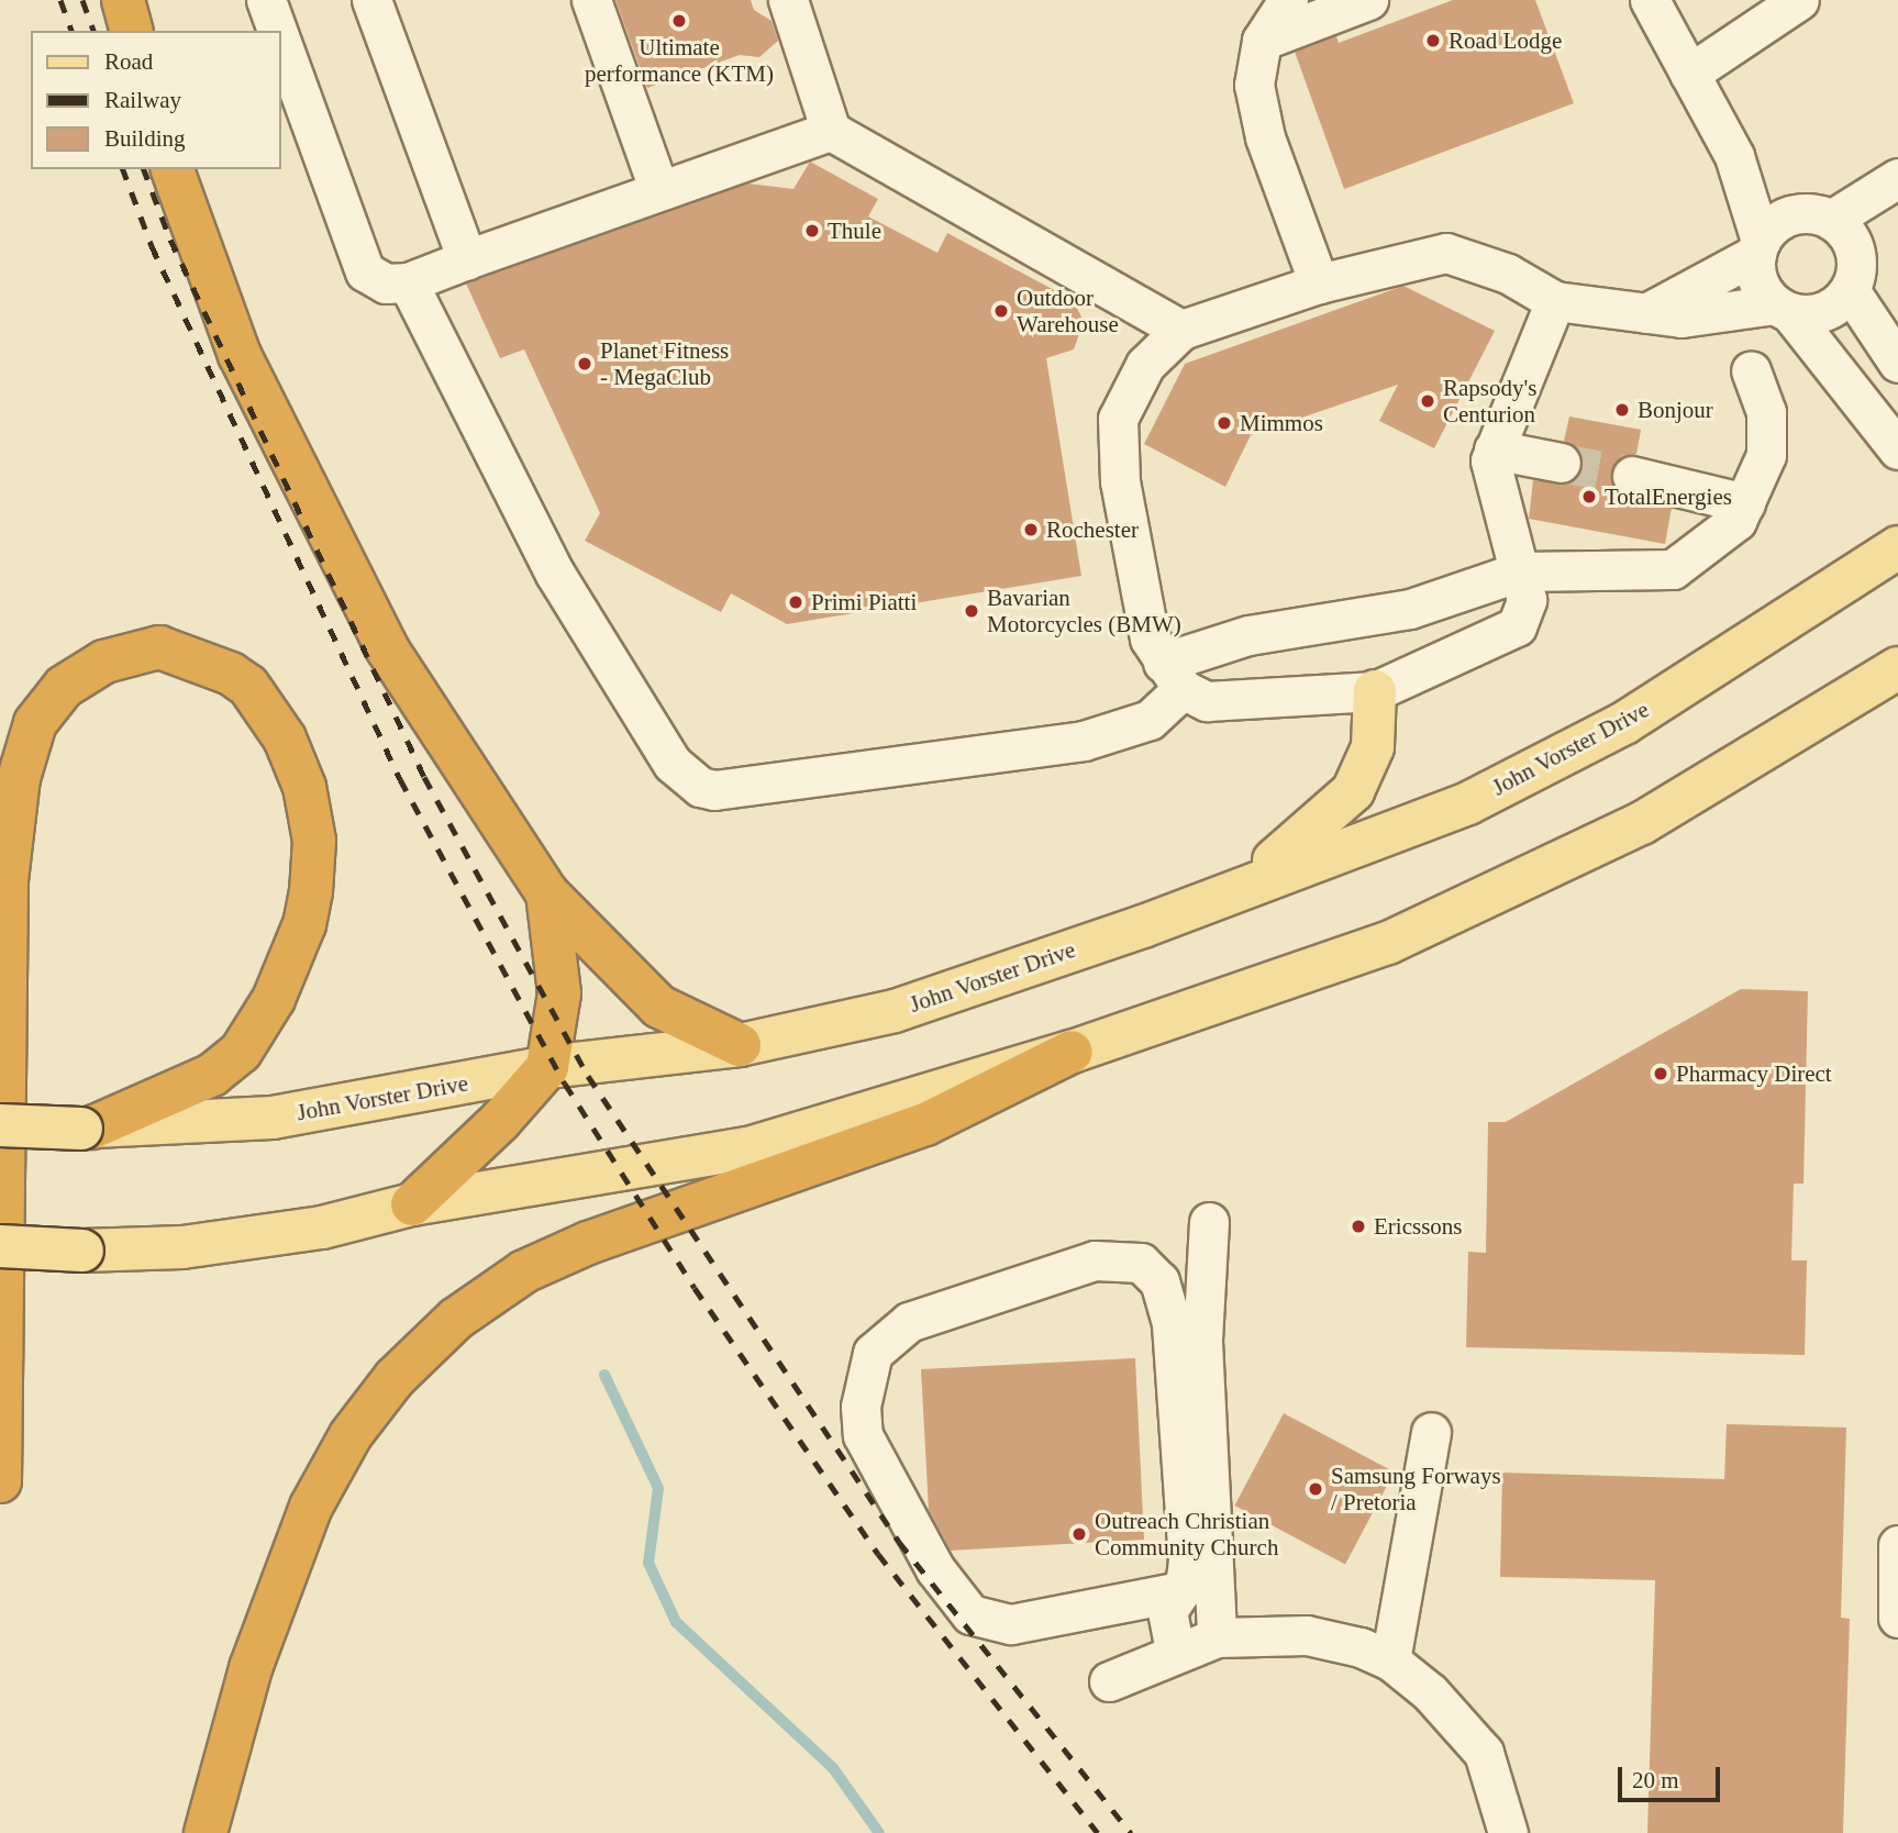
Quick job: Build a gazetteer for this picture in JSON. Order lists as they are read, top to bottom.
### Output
{
  "streets": {
    "main road": ["John Vorster Drive"]
  },
  "places": [
    "Ultimate performance (KTM)",
    "Road Lodge",
    "Thule",
    "Outdoor Warehouse",
    "Planet Fitness - MegaClub",
    "Rapsody's Centurion",
    "Bonjour",
    "Mimmos",
    "TotalEnergies",
    "Rochester",
    "Primi Piatti",
    "Bavarian Motorcycles (BMW)",
    "Pharmacy Direct",
    "Ericssons",
    "Samsung Forways / Pretoria",
    "Outreach Christian Community Church"
  ],
  "legend": ["Road", "Railway", "Building"],
  "scale_bar": "20 m"
}
